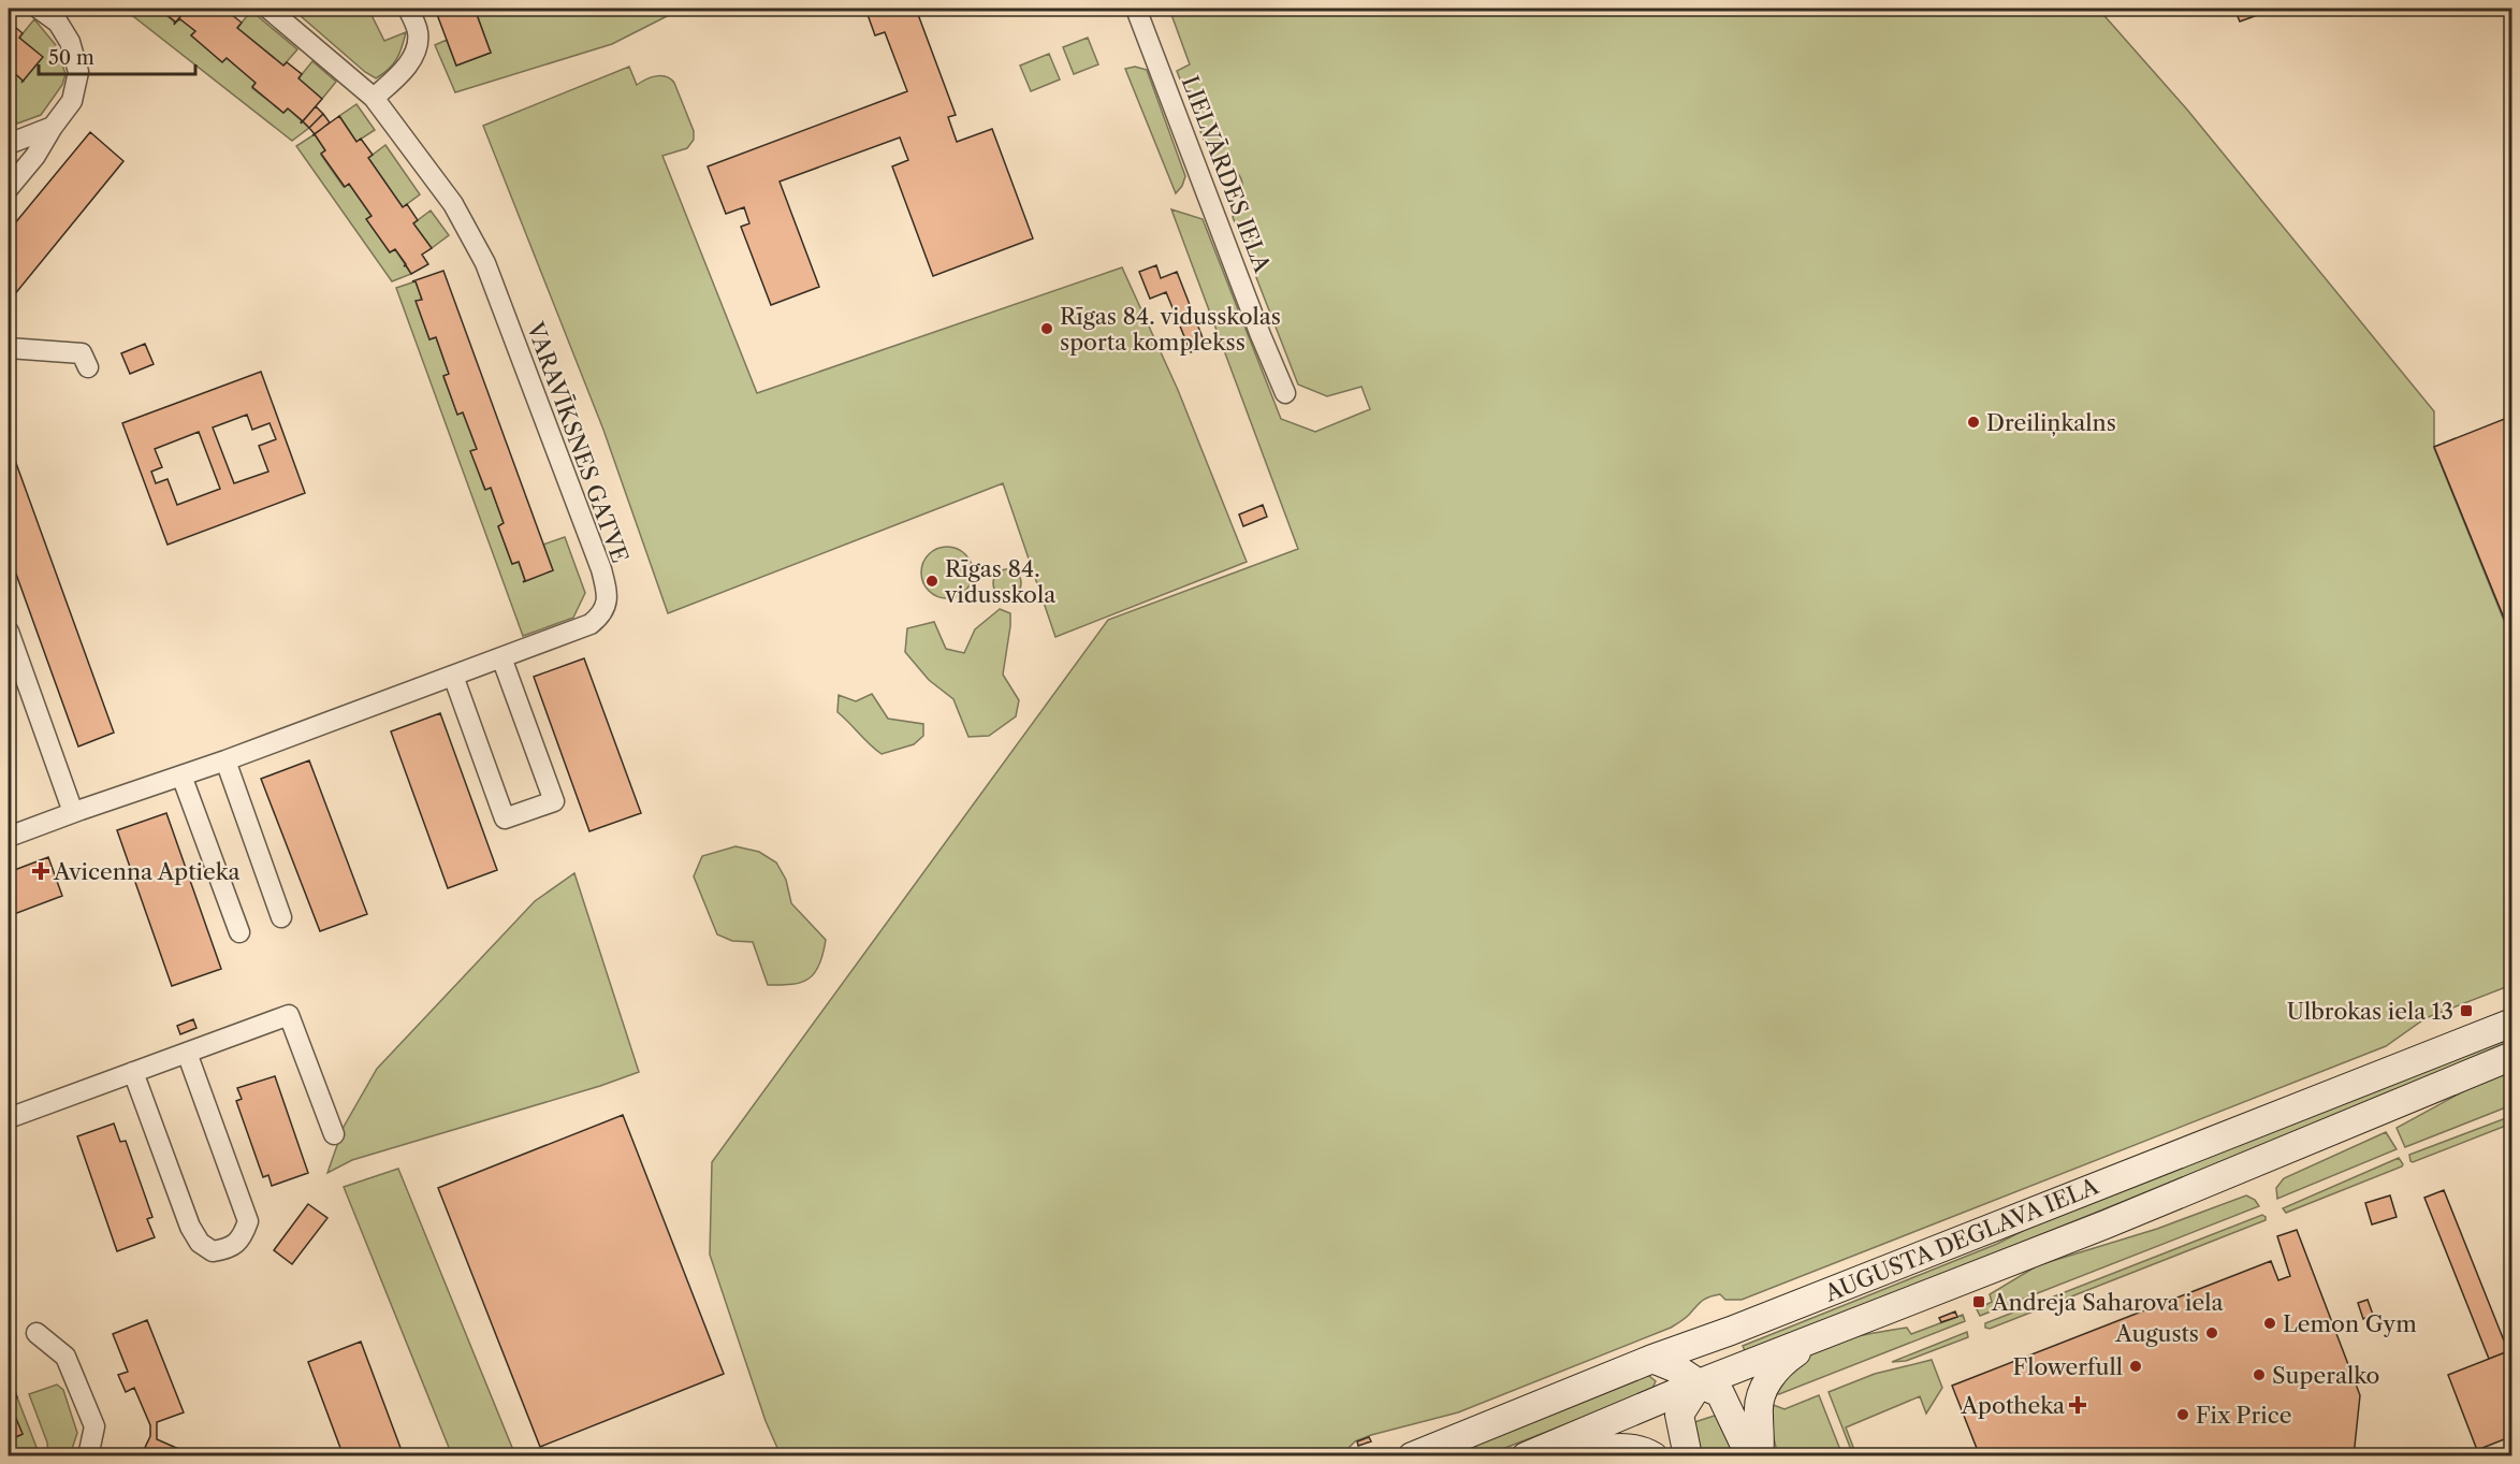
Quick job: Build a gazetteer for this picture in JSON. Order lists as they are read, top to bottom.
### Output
{
  "streets": {
    "main road": ["AUGUSTA DEGLAVA IELA"],
    "street": ["LIELVĀRDES IELA", "VARAVĪKSNES GATVE"]
  },
  "places": {
    "other": [
      "Rīgas 84. vidusskolas sporta komplekss",
      "Dreiliņkalns",
      "Rīgas 84. vidusskola",
      "Lemon Gym",
      "Augusts",
      "Flowerfull",
      "Superalko",
      "Fix Price"
    ],
    "health": ["Avicenna Aptieka", "Apotheka"],
    "transit": ["Ulbrokas iela 13", "Andreja Saharova iela"]
  },
  "scale_bar": "50 m"
}
